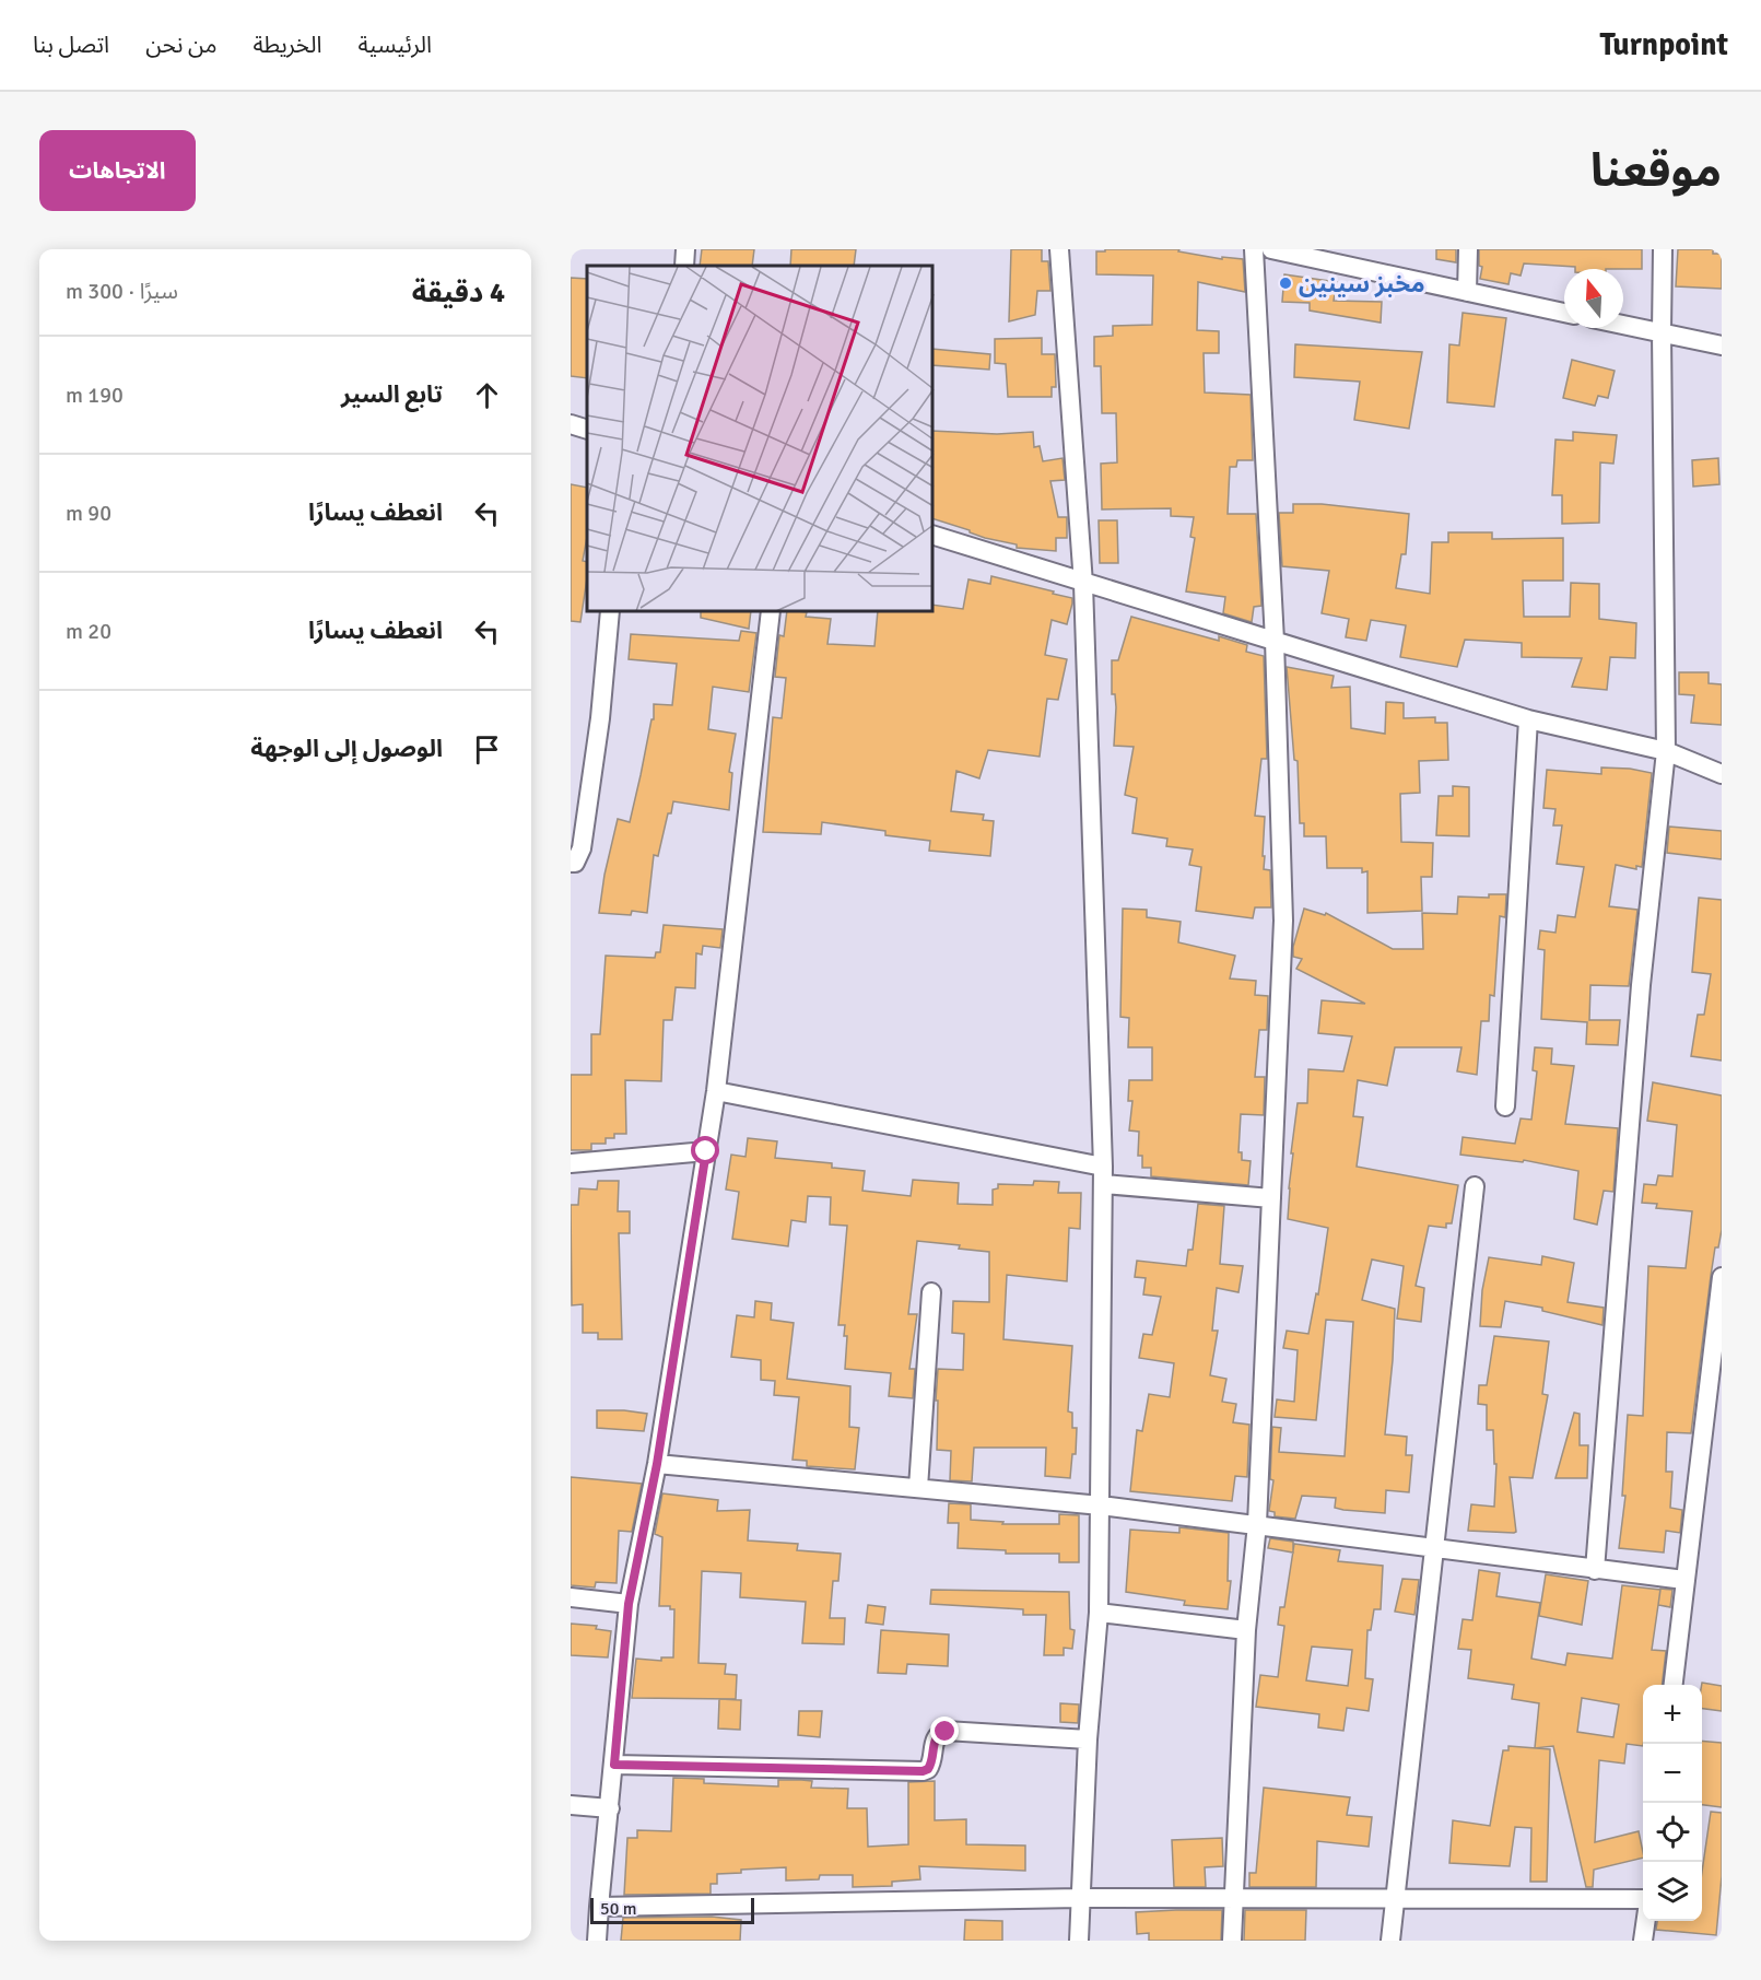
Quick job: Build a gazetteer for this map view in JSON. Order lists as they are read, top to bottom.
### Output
{
  "places": ["مخبز سينين"],
  "scale_bar": "50 m",
  "north": "top",
  "page": {
    "header": "Turnpoint",
    "nav": [
      "الرئيسية",
      "الخريطة",
      "من نحن",
      "اتصل بنا"
    ],
    "title": "موقعنا",
    "buttons": "الاتجاهات",
    "heading": ["4 دقيقة", "سيرًا · 300 m"],
    "list": [
      ["تابع السير", "190 m"],
      ["انعطف يسارًا", "90 m"],
      ["انعطف يسارًا", "20 m"],
      "الوصول إلى الوجهة"
    ],
    "map_buttons": ["+", "−"],
    "scale": "50 m"
  }
}
